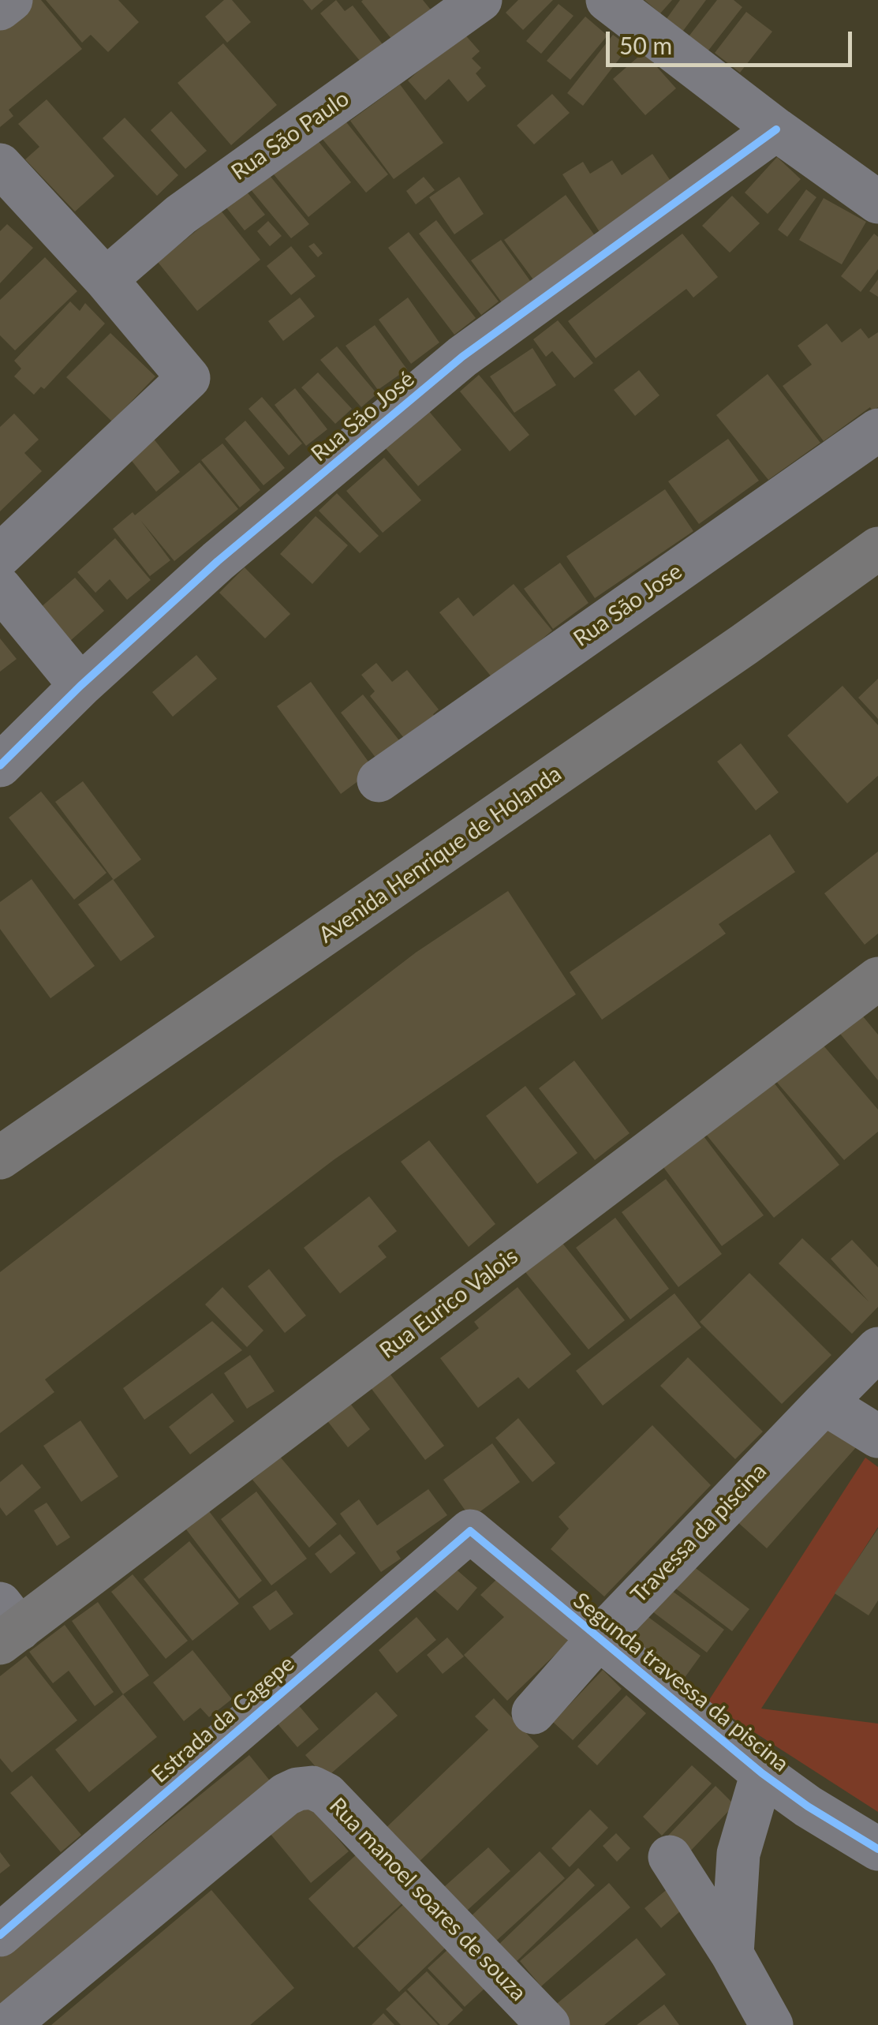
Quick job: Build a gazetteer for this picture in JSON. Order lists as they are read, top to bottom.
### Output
{
  "streets": {
    "main road": ["Avenida Henrique de Holanda", "Rua Eurico Valois"],
    "street": [
      "Rua São Paulo",
      "Rua São José",
      "Rua São Jose",
      "Travessa da piscina",
      "Segunda travessa da piscina",
      "Estrada da Cagepe",
      "Rua manoel soares de souza"
    ]
  },
  "crossings": [
    ["Travessa da piscina", "Segunda travessa da piscina"],
    ["Segunda travessa da piscina", "Estrada da Cagepe"]
  ],
  "scale_bar": "50 m"
}
